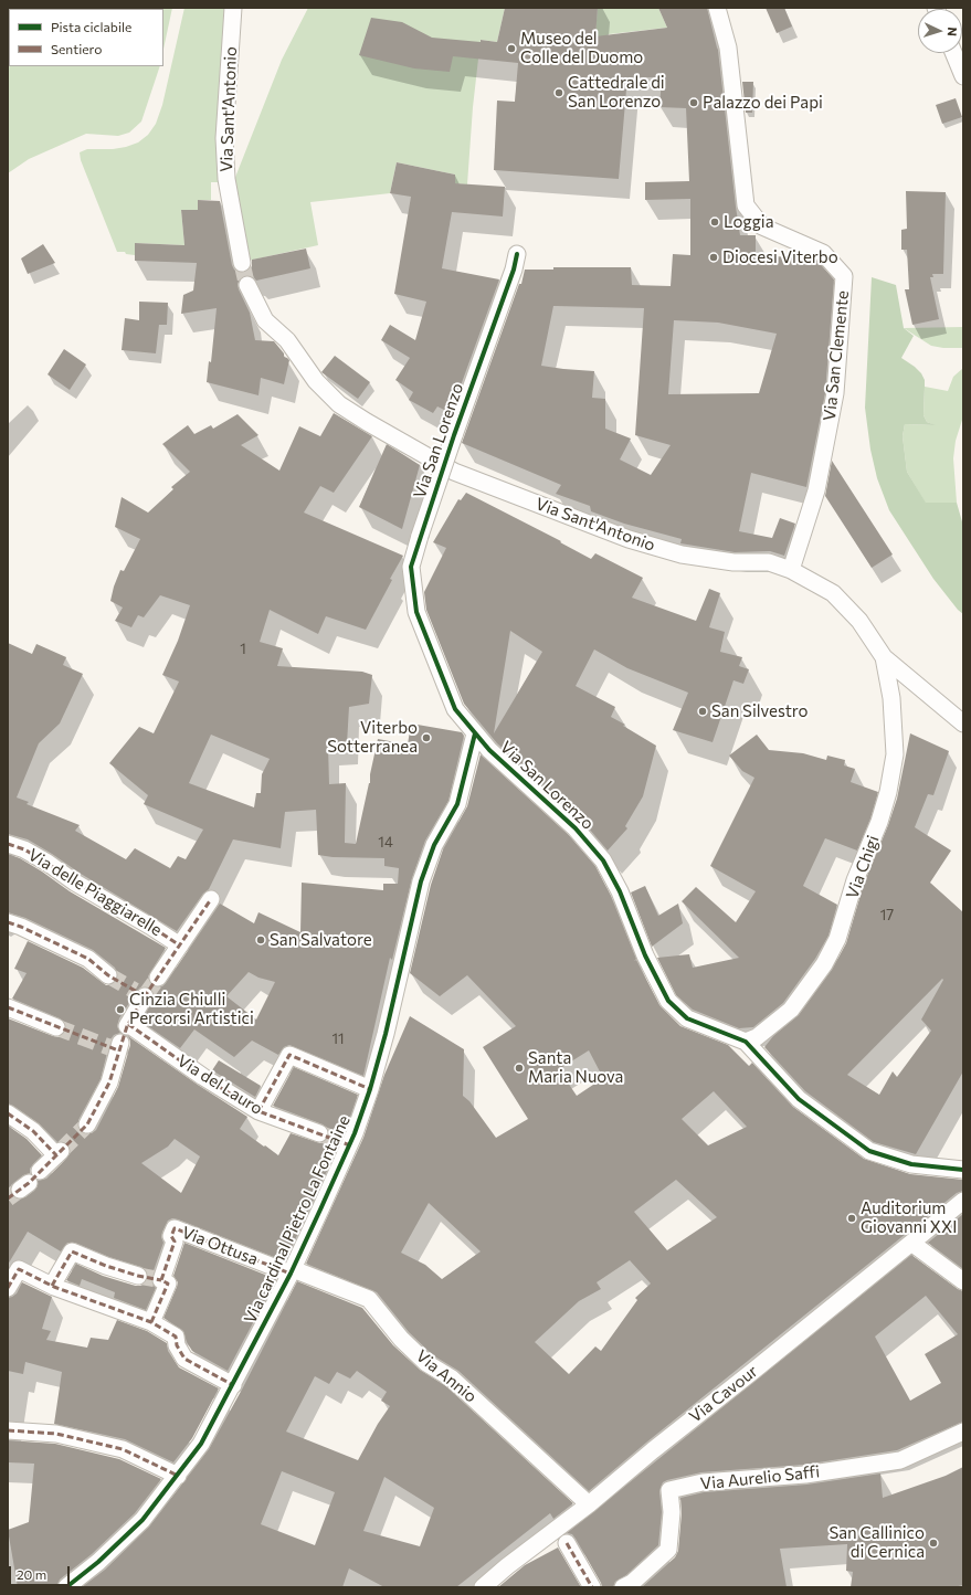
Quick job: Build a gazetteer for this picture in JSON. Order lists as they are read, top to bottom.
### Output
{
  "streets": {
    "street": [
      "Via Sant'Antonio",
      "Via San Clemente",
      "Via San Lorenzo",
      "Via Chigi",
      "Via delle Piaggiarelle",
      "Via del Lauro",
      "Via cardinal Pietro La Fontaine",
      "Via Ottusa",
      "Via Annio",
      "Via Cavour",
      "Via Aurelio Saffi"
    ]
  },
  "crossings": [
    ["Via Sant'Antonio", "Via San Clemente"],
    ["Via Sant'Antonio", "Via Chigi"],
    ["Via San Lorenzo", "Via Chigi"],
    ["Via San Lorenzo", "Via cardinal Pietro La Fontaine"],
    ["Via cardinal Pietro La Fontaine", "Via Ottusa"],
    ["Via cardinal Pietro La Fontaine", "Via Annio"],
    ["Via Ottusa", "Via Annio"],
    ["Via Annio", "Via Cavour"]
  ],
  "places": [
    "Museo del Colle del Duomo",
    "Cattedrale di San Lorenzo",
    "Palazzo dei Papi",
    "Loggia",
    "Diocesi Viterbo",
    "San Silvestro",
    "Viterbo Sotterranea",
    "San Salvatore",
    "Cinzia Chiulli Percorsi Artistici",
    "Santa Maria Nuova",
    "Auditorium Giovanni XXI",
    "San Callinico di Cernica"
  ],
  "house_numbers": [
    "1",
    "14",
    "17",
    "11"
  ],
  "legend": ["Pista ciclabile", "Sentiero"],
  "scale_bar": "20 m",
  "north": "right"
}
